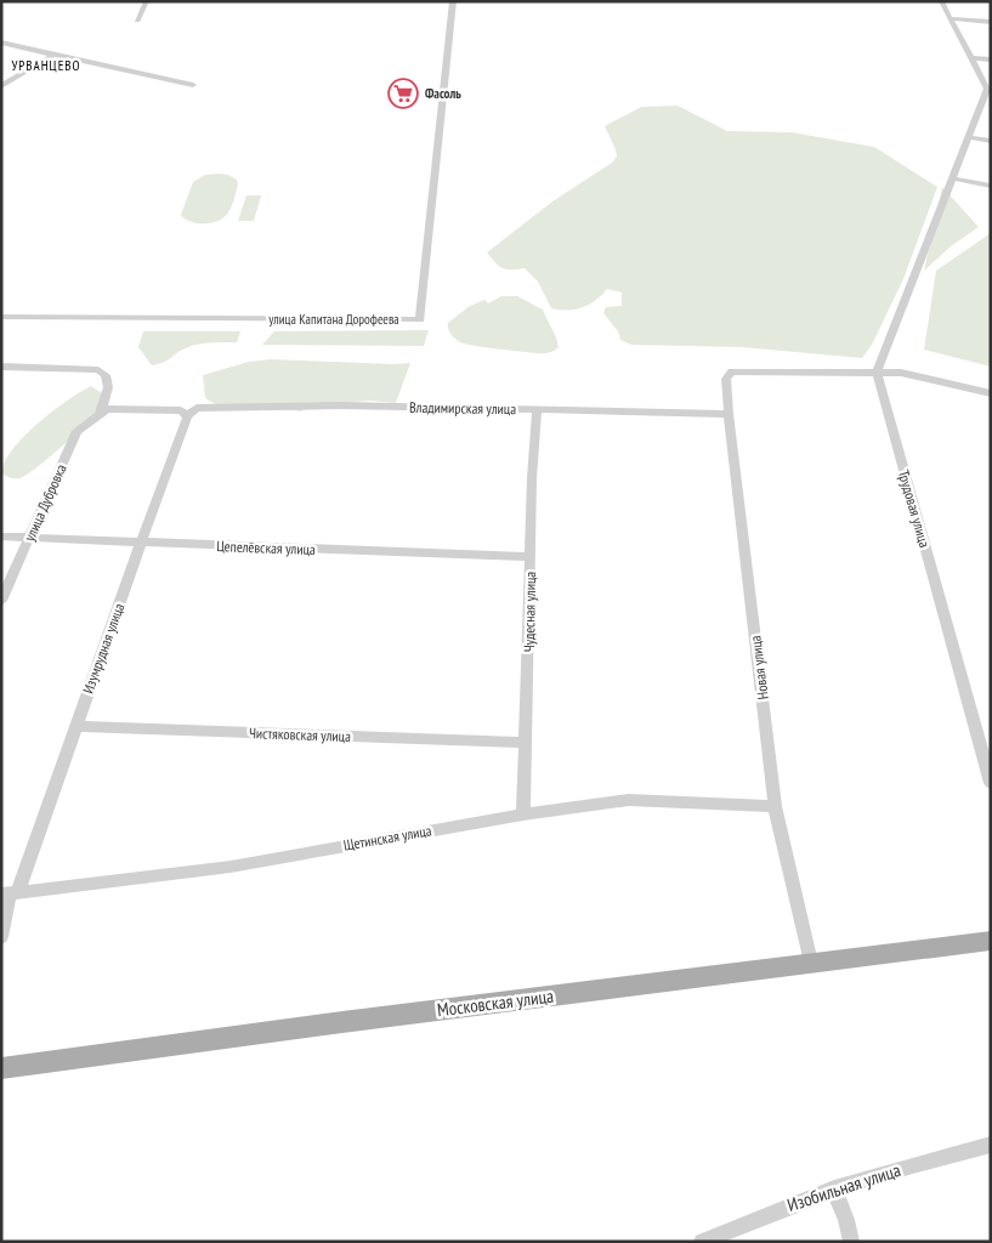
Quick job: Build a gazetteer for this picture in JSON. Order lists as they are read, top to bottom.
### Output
{
  "streets": {
    "main road": ["Московская улица"],
    "street": [
      "улица Капитана Дорофеева",
      "Владимирская улица",
      "улица Дубровка",
      "Трудовая улица",
      "Цепелёвская улица",
      "Чудесная улица",
      "Изумрудная улица",
      "Новая улица",
      "Чистяковская улица",
      "Щетинская улица",
      "Изобильная улица"
    ]
  },
  "crossings": [
    ["Владимирская улица", "улица Дубровка"],
    ["Владимирская улица", "Чудесная улица"],
    ["Владимирская улица", "Изумрудная улица"],
    ["Владимирская улица", "Новая улица"],
    ["улица Дубровка", "Цепелёвская улица"],
    ["улица Дубровка", "Изумрудная улица"],
    ["Трудовая улица", "Новая улица"],
    ["Цепелёвская улица", "Чудесная улица"],
    ["Цепелёвская улица", "Изумрудная улица"],
    ["Чудесная улица", "Чистяковская улица"],
    ["Чудесная улица", "Щетинская улица"],
    ["Изумрудная улица", "Чистяковская улица"],
    ["Изумрудная улица", "Щетинская улица"],
    ["Новая улица", "Щетинская улица"],
    ["Новая улица", "Московская улица"]
  ],
  "districts": ["УРВАНЦЕВО"],
  "places": {
    "supermarket": ["Фасоль"]
  }
}
